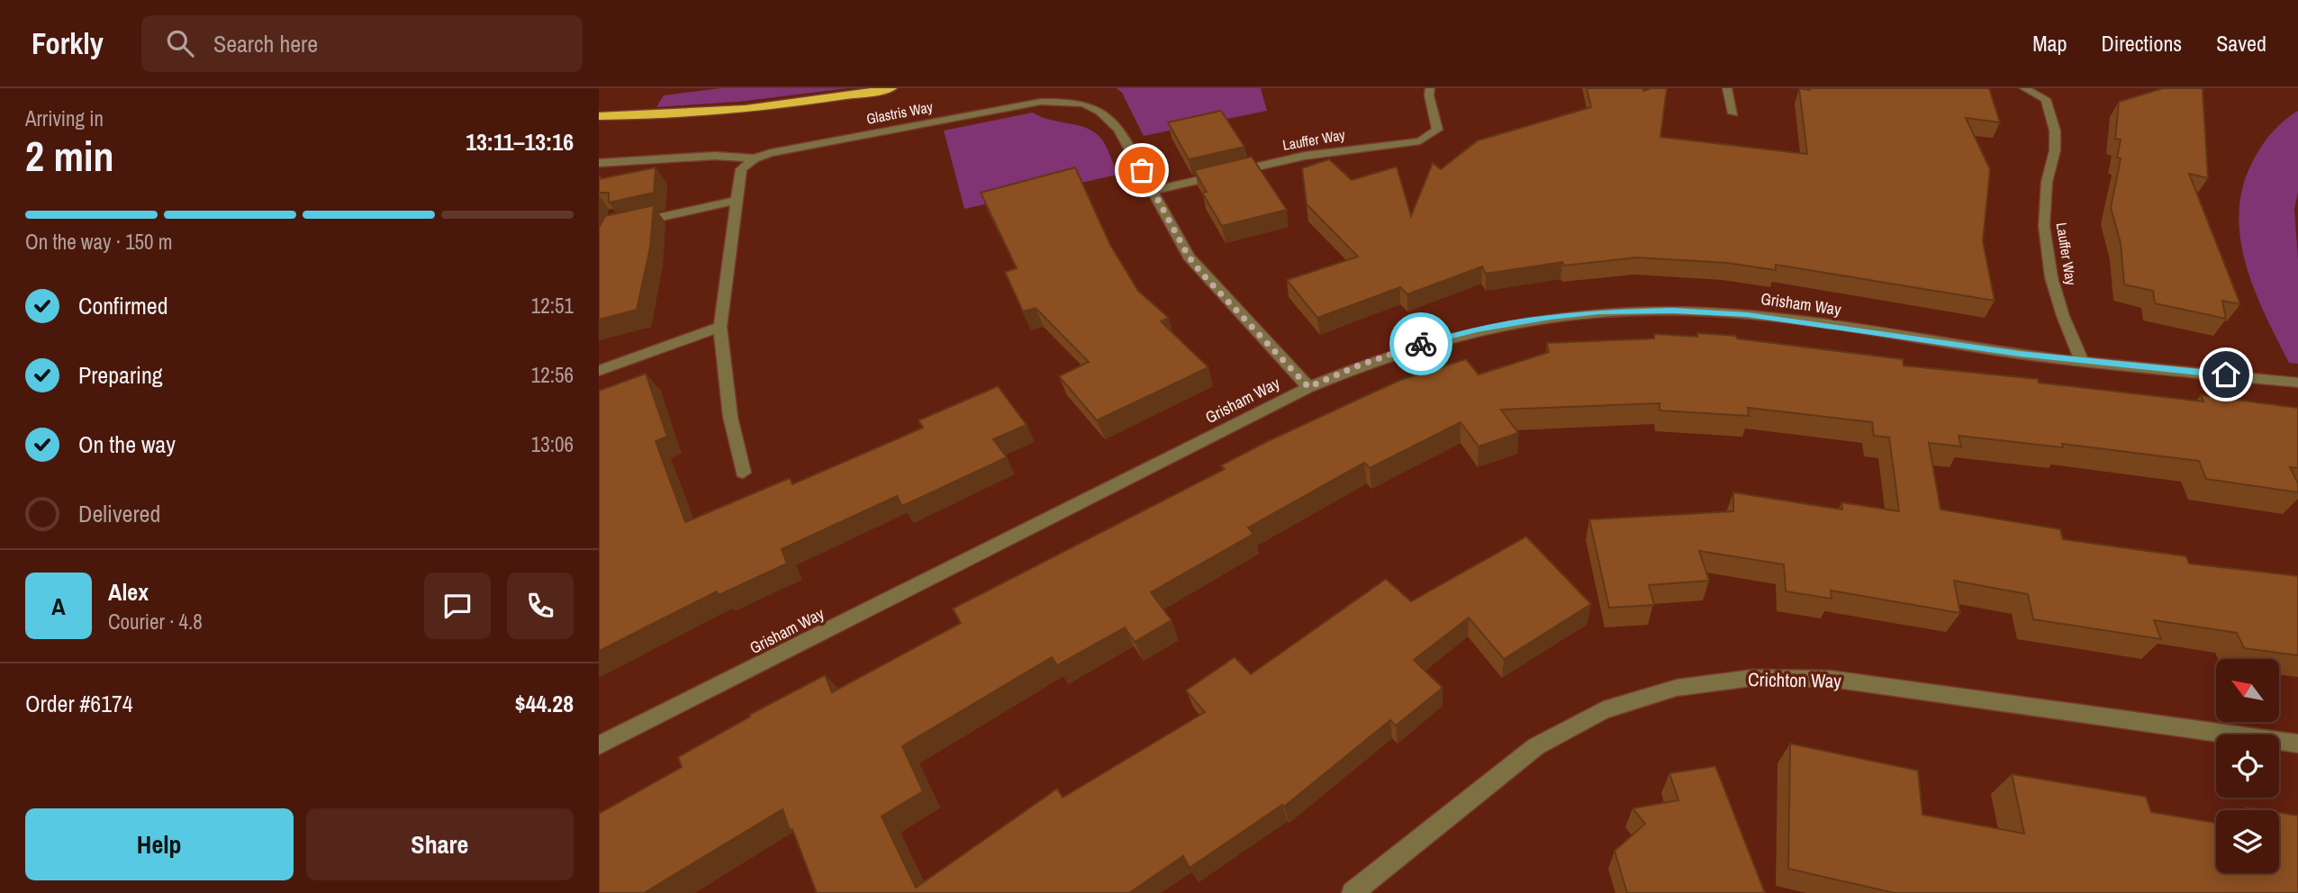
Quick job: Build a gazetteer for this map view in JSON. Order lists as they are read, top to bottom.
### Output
{
  "streets": {
    "street": [
      "Glastris Way",
      "Lauffer Way",
      "Grisham Way",
      "Crichton Way"
    ]
  },
  "crossings": [
    ["Glastris Way", "Lauffer Way"],
    ["Glastris Way", "Grisham Way"],
    ["Lauffer Way", "Grisham Way"]
  ],
  "north": "top left",
  "page": {
    "header": "Forkly",
    "search": "Search here",
    "nav": ["Map", "Directions", "Saved"],
    "heading": ["2 min", "Arriving in", "13:11–13:16"],
    "panel": [
      "Alex",
      "Courier · 4.8",
      "Order #6174",
      "$44.28"
    ],
    "bar": "On the way · 150 m",
    "list": [
      ["Confirmed", "12:51"],
      ["Preparing", "12:56"],
      ["On the way", "13:06"],
      "Delivered"
    ],
    "round": "A",
    "buttons": ["Help", "Share"]
  }
}
